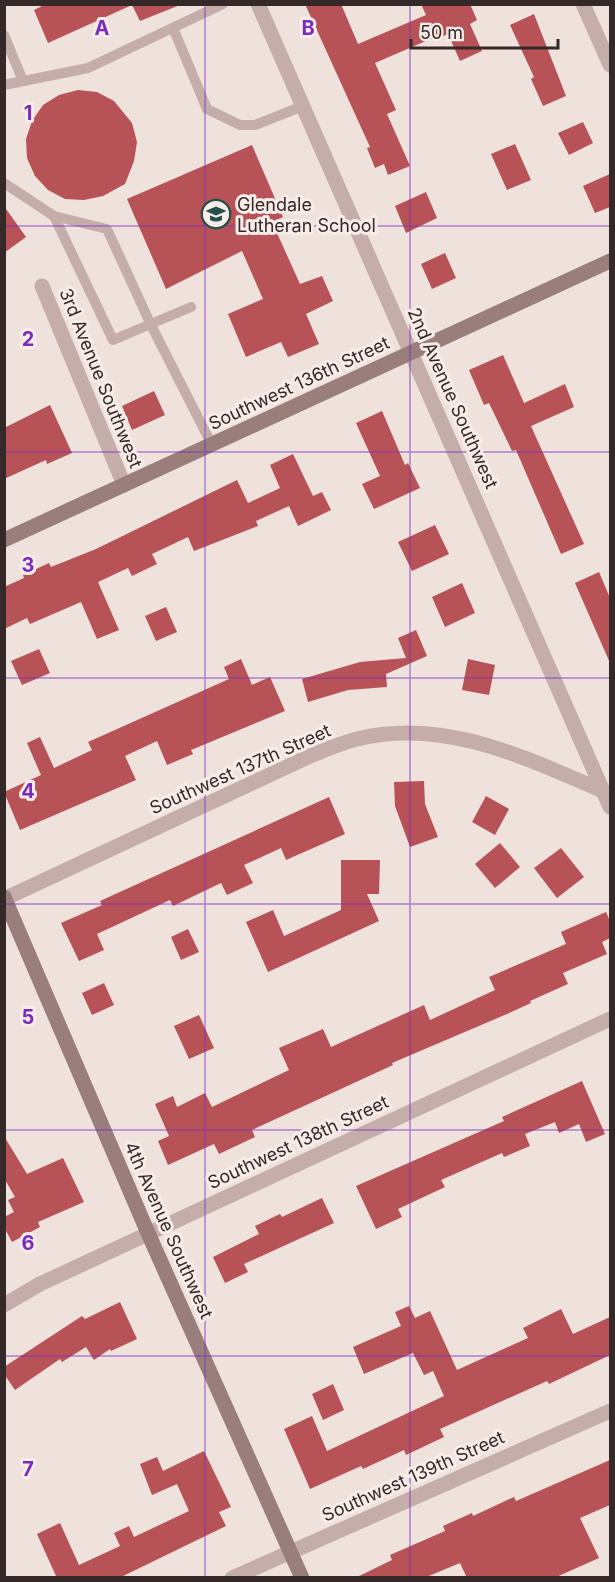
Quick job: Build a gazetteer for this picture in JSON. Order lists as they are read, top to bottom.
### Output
{
  "streets": {
    "street": [
      "3rd Avenue Southwest",
      "Southwest 136th Street",
      "2nd Avenue Southwest",
      "Southwest 137th Street",
      "Southwest 138th Street",
      "4th Avenue Southwest",
      "Southwest 139th Street"
    ]
  },
  "crossings": [
    ["3rd Avenue Southwest", "Southwest 136th Street"],
    ["Southwest 136th Street", "2nd Avenue Southwest"],
    ["2nd Avenue Southwest", "Southwest 137th Street"],
    ["Southwest 137th Street", "4th Avenue Southwest"],
    ["Southwest 138th Street", "4th Avenue Southwest"],
    ["4th Avenue Southwest", "Southwest 139th Street"]
  ],
  "places": {
    "school or university": ["Glendale Lutheran School"]
  },
  "scale_bar": "50 m",
  "grid": {
    "columns": ["A", "B"],
    "rows": [
      "1",
      "2",
      "3",
      "4",
      "5",
      "6",
      "7"
    ]
  }
}
